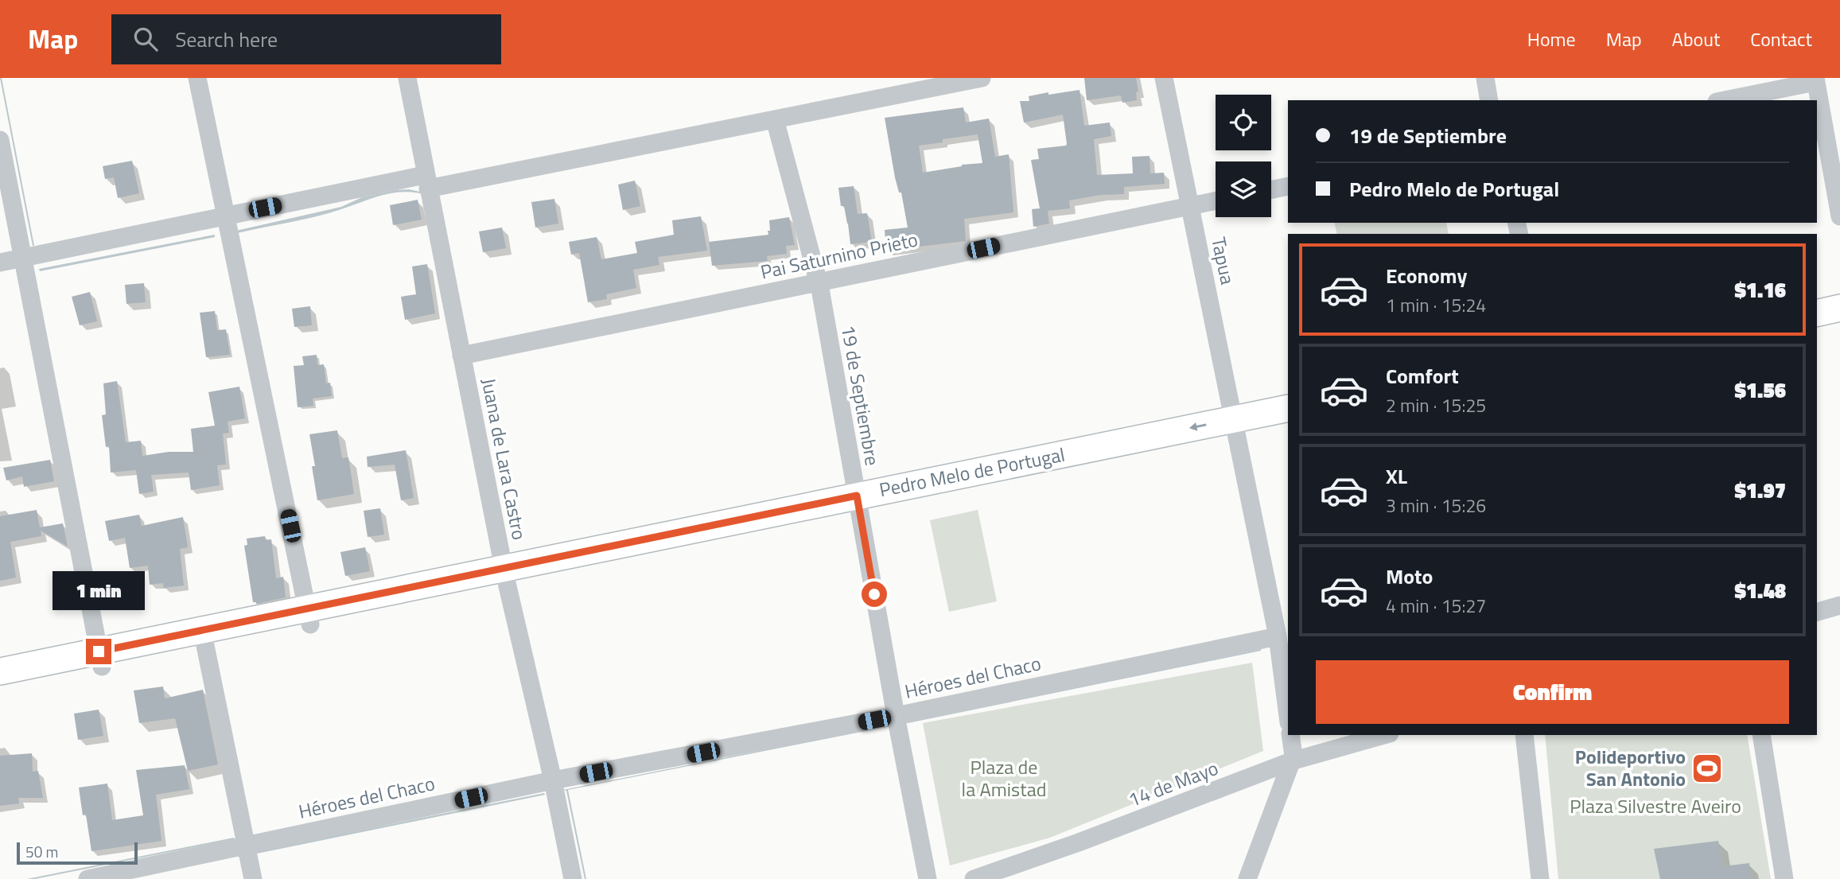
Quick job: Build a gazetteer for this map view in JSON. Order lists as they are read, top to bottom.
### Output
{
  "streets": {
    "street": [
      "Pai Saturnino Prieto",
      "Tapua",
      "19 de Septiembre",
      "Juana de Lara Castro",
      "Pedro Melo de Portugal",
      "Héroes del Chaco",
      "14 de Mayo"
    ]
  },
  "crossings": [
    ["Pai Saturnino Prieto", "Tapua"],
    ["Pai Saturnino Prieto", "19 de Septiembre"],
    ["Pai Saturnino Prieto", "Juana de Lara Castro"],
    ["Tapua", "Pedro Melo de Portugal"],
    ["Tapua", "Héroes del Chaco"],
    ["19 de Septiembre", "Pedro Melo de Portugal"],
    ["19 de Septiembre", "Héroes del Chaco"],
    ["Juana de Lara Castro", "Pedro Melo de Portugal"],
    ["Juana de Lara Castro", "Héroes del Chaco"]
  ],
  "parks": ["Plaza de la Amistad", "Plaza Silvestre Aveiro"],
  "places": {
    "sports": ["Polideportivo San Antonio"]
  },
  "scale_bar": "50 m",
  "page": {
    "header": "Map",
    "search": "Search here",
    "nav": [
      "Home",
      "Map",
      "About",
      "Contact"
    ],
    "banner": ["19 de Septiembre", "Pedro Melo de Portugal"],
    "list": [
      {
        "name": "Economy",
        "note": "1 min · 15:24",
        "value": "$1.16"
      },
      {
        "name": "Comfort",
        "note": "2 min · 15:25",
        "value": "$1.56"
      },
      {
        "name": "XL",
        "note": "3 min · 15:26",
        "value": "$1.97"
      },
      {
        "name": "Moto",
        "note": "4 min · 15:27",
        "value": "$1.48"
      }
    ],
    "bubble": "1 min",
    "buttons": "Confirm",
    "scale": "50 m"
  }
}
